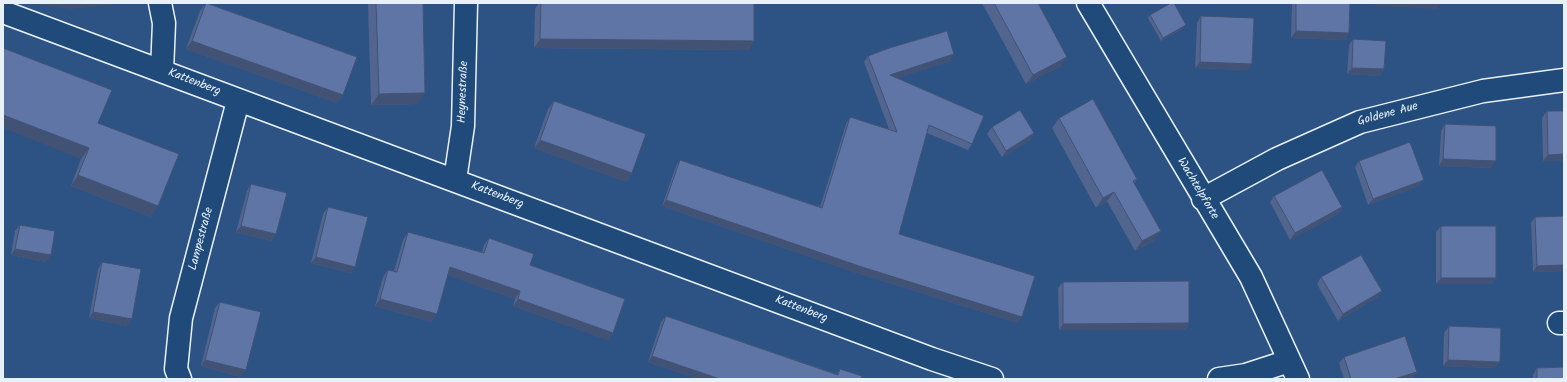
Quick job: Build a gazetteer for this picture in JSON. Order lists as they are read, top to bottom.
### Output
{
  "streets": {
    "street": [
      "Kattenberg",
      "Heynestraße",
      "Goldene Aue",
      "Wachtelpforte",
      "Lampestraße"
    ]
  },
  "crossings": [
    ["Kattenberg", "Heynestraße"],
    ["Kattenberg", "Lampestraße"],
    ["Goldene Aue", "Wachtelpforte"]
  ]
}
